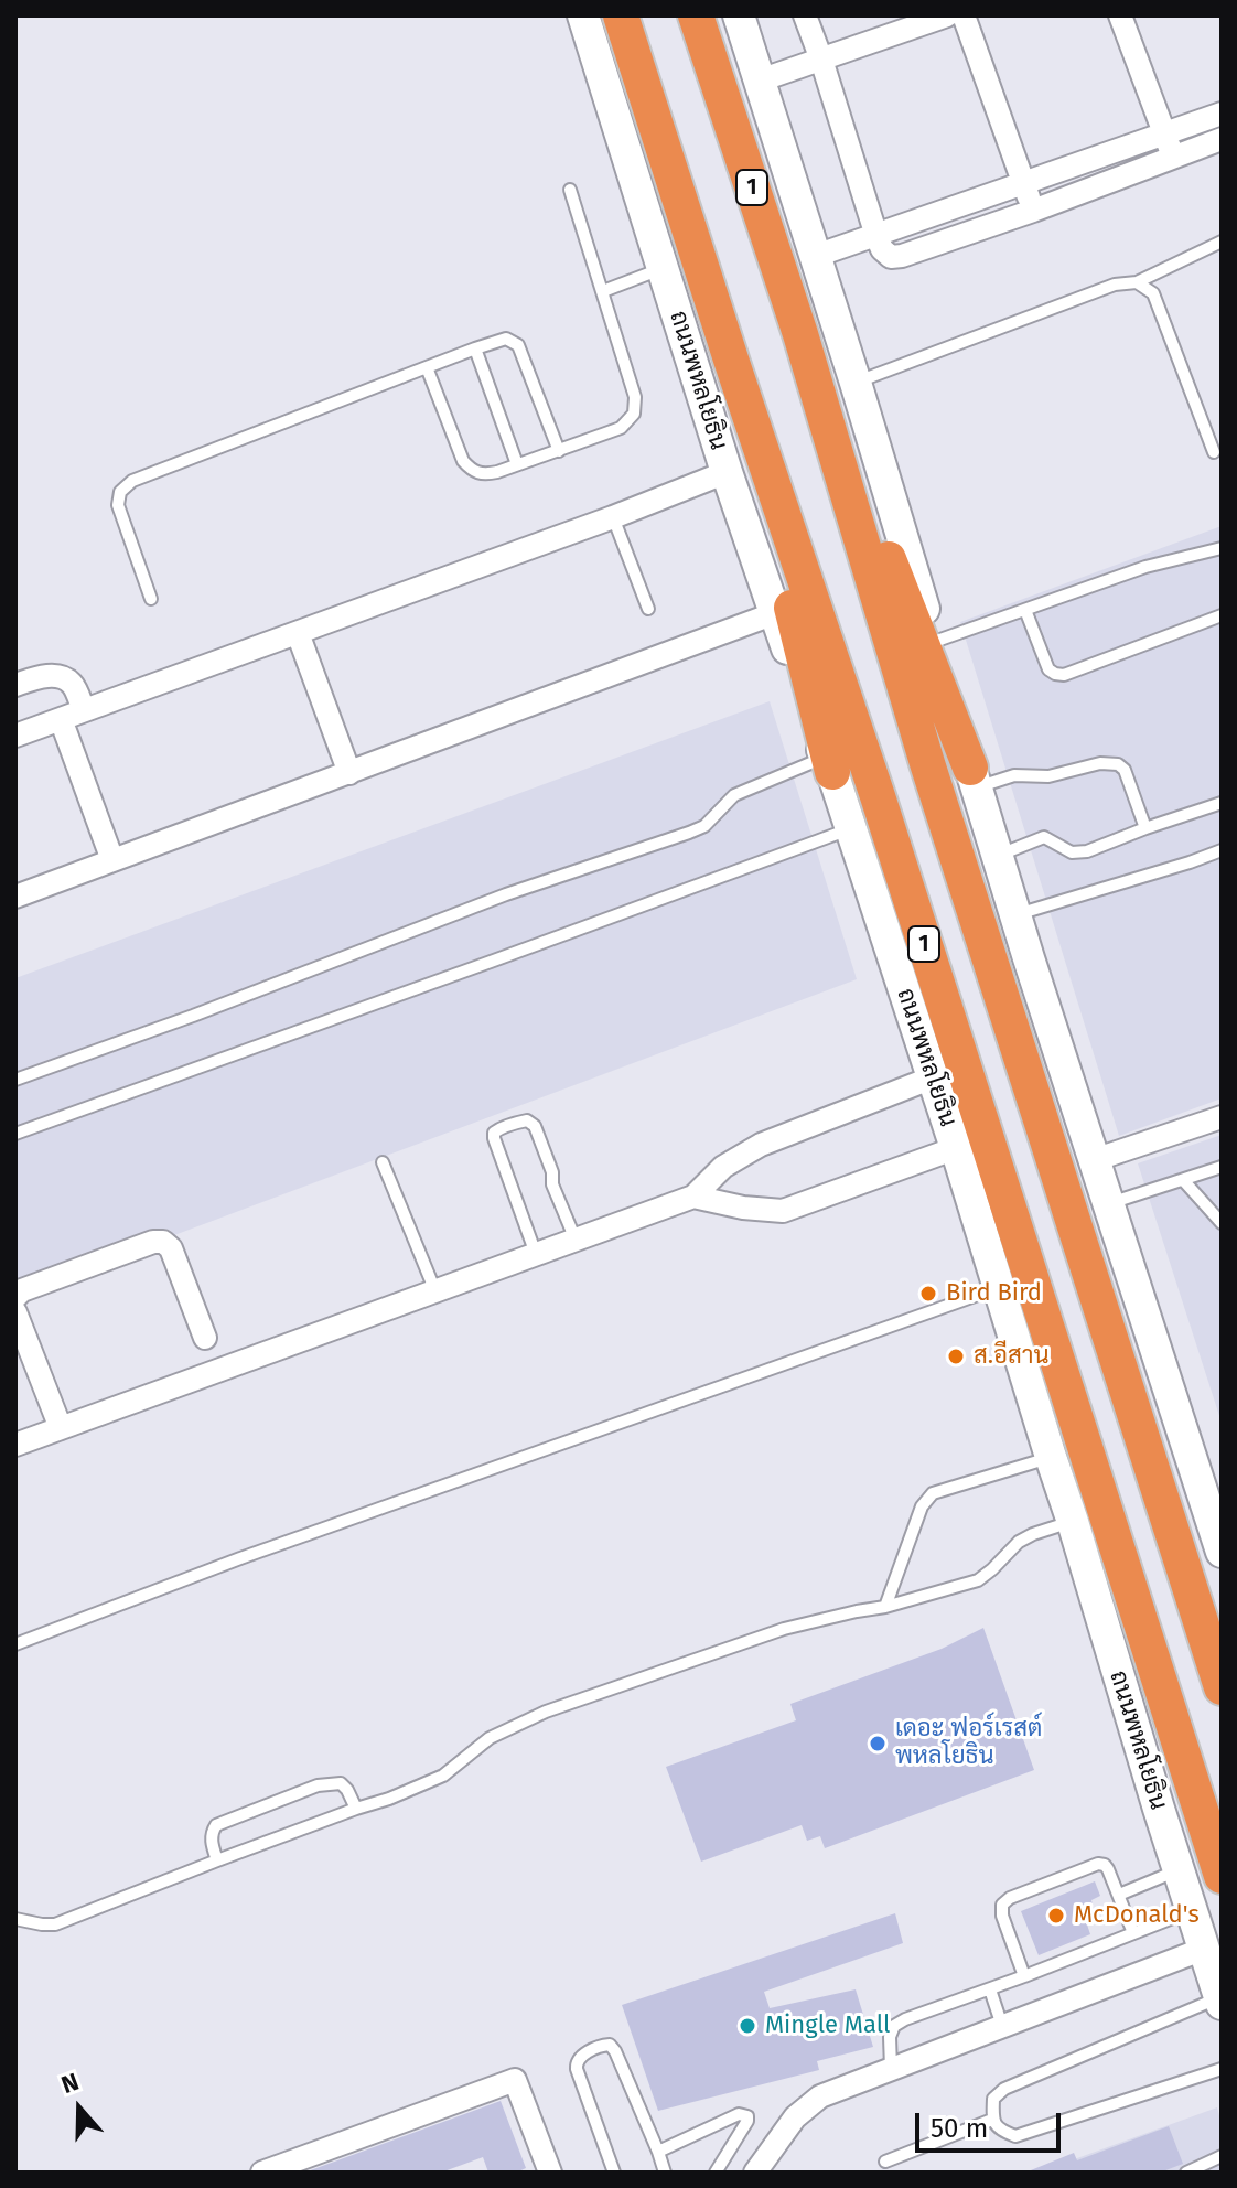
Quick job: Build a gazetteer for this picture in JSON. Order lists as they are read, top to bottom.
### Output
{
  "streets": {
    "highway": ["1", "ถนนพหลโยธิน"]
  },
  "places": [
    "Bird Bird",
    "ส.อีสาน",
    "เดอะ ฟอร์เรสต์ พหลโยธิน",
    "McDonald's",
    "Mingle Mall"
  ],
  "scale_bar": "50 m",
  "north": "top"
}
